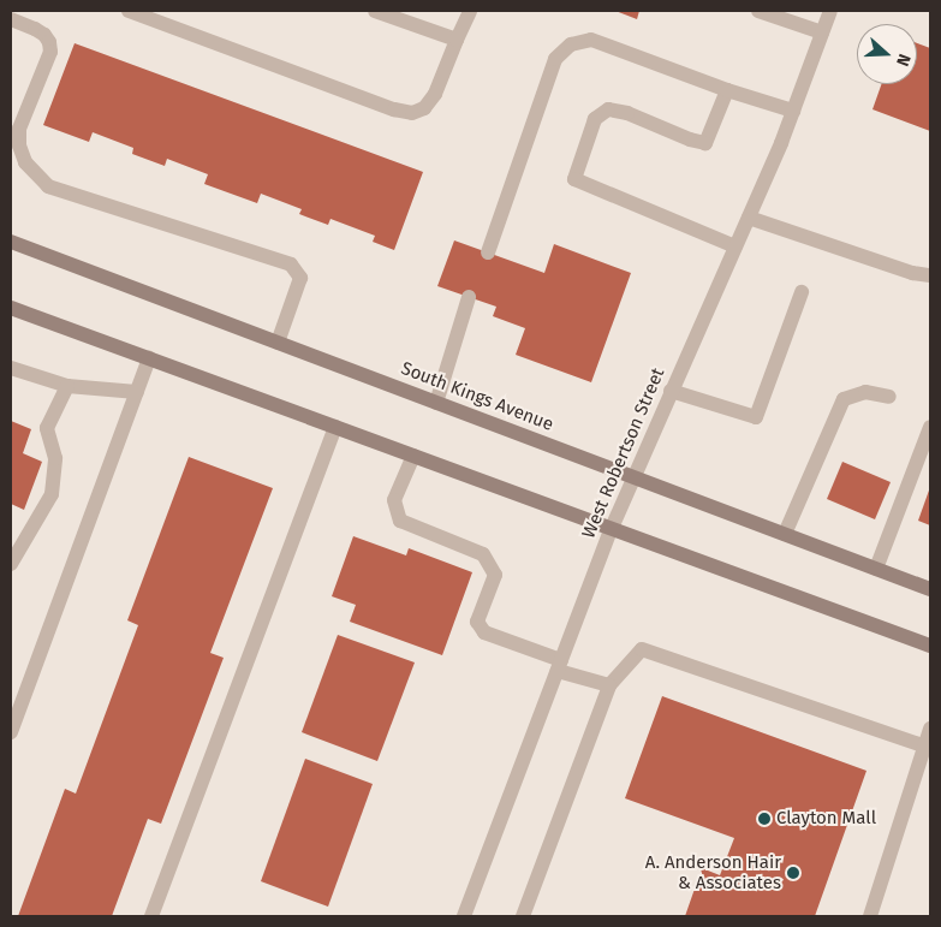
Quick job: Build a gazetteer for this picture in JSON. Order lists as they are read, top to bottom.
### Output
{
  "streets": {
    "main road": ["South Kings Avenue"],
    "street": ["West Robertson Street"]
  },
  "crossings": [
    ["South Kings Avenue", "West Robertson Street"]
  ],
  "places": ["Clayton Mall", "A. Anderson Hair & Associates"],
  "north": "right"
}
